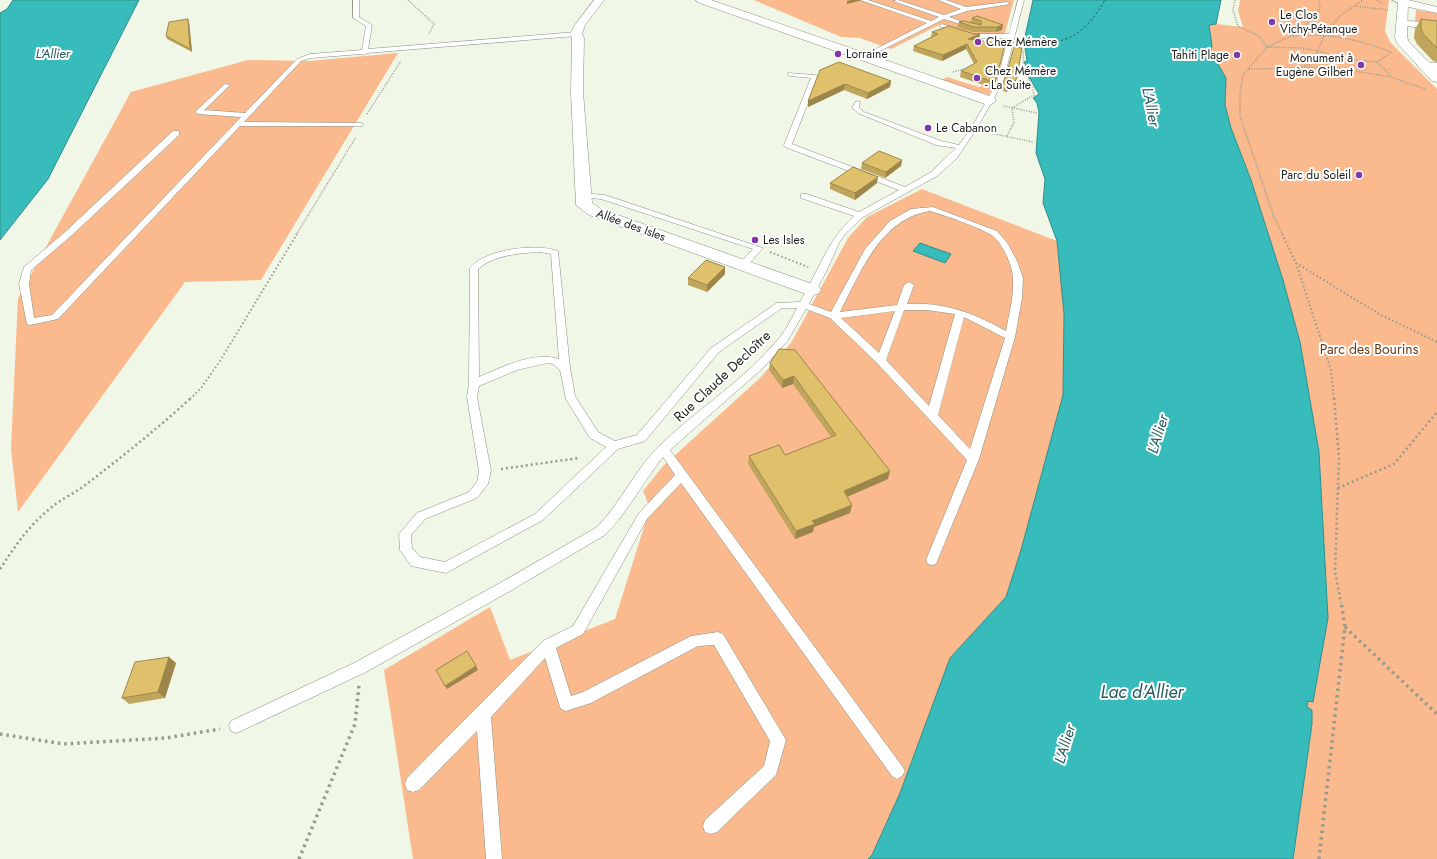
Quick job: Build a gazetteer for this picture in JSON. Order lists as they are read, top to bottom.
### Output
{
  "streets": {
    "street": ["Allée des Isles"],
    "lane": ["Rue Claude Decloître"]
  },
  "crossings": [
    ["Allée des Isles", "Rue Claude Decloître"]
  ],
  "water": ["L'Allier", "Lac d'Allier"],
  "parks": ["Parc des Bourins"],
  "places": [
    "Le Clos Vichy-Pétanque",
    "Chez Mémère",
    "Lorraine",
    "Tahiti Plage",
    "Monument à Eugène Gilbert",
    "Chez Mémère - La Suite",
    "Le Cabanon",
    "Parc du Soleil",
    "Les Isles"
  ]
}
